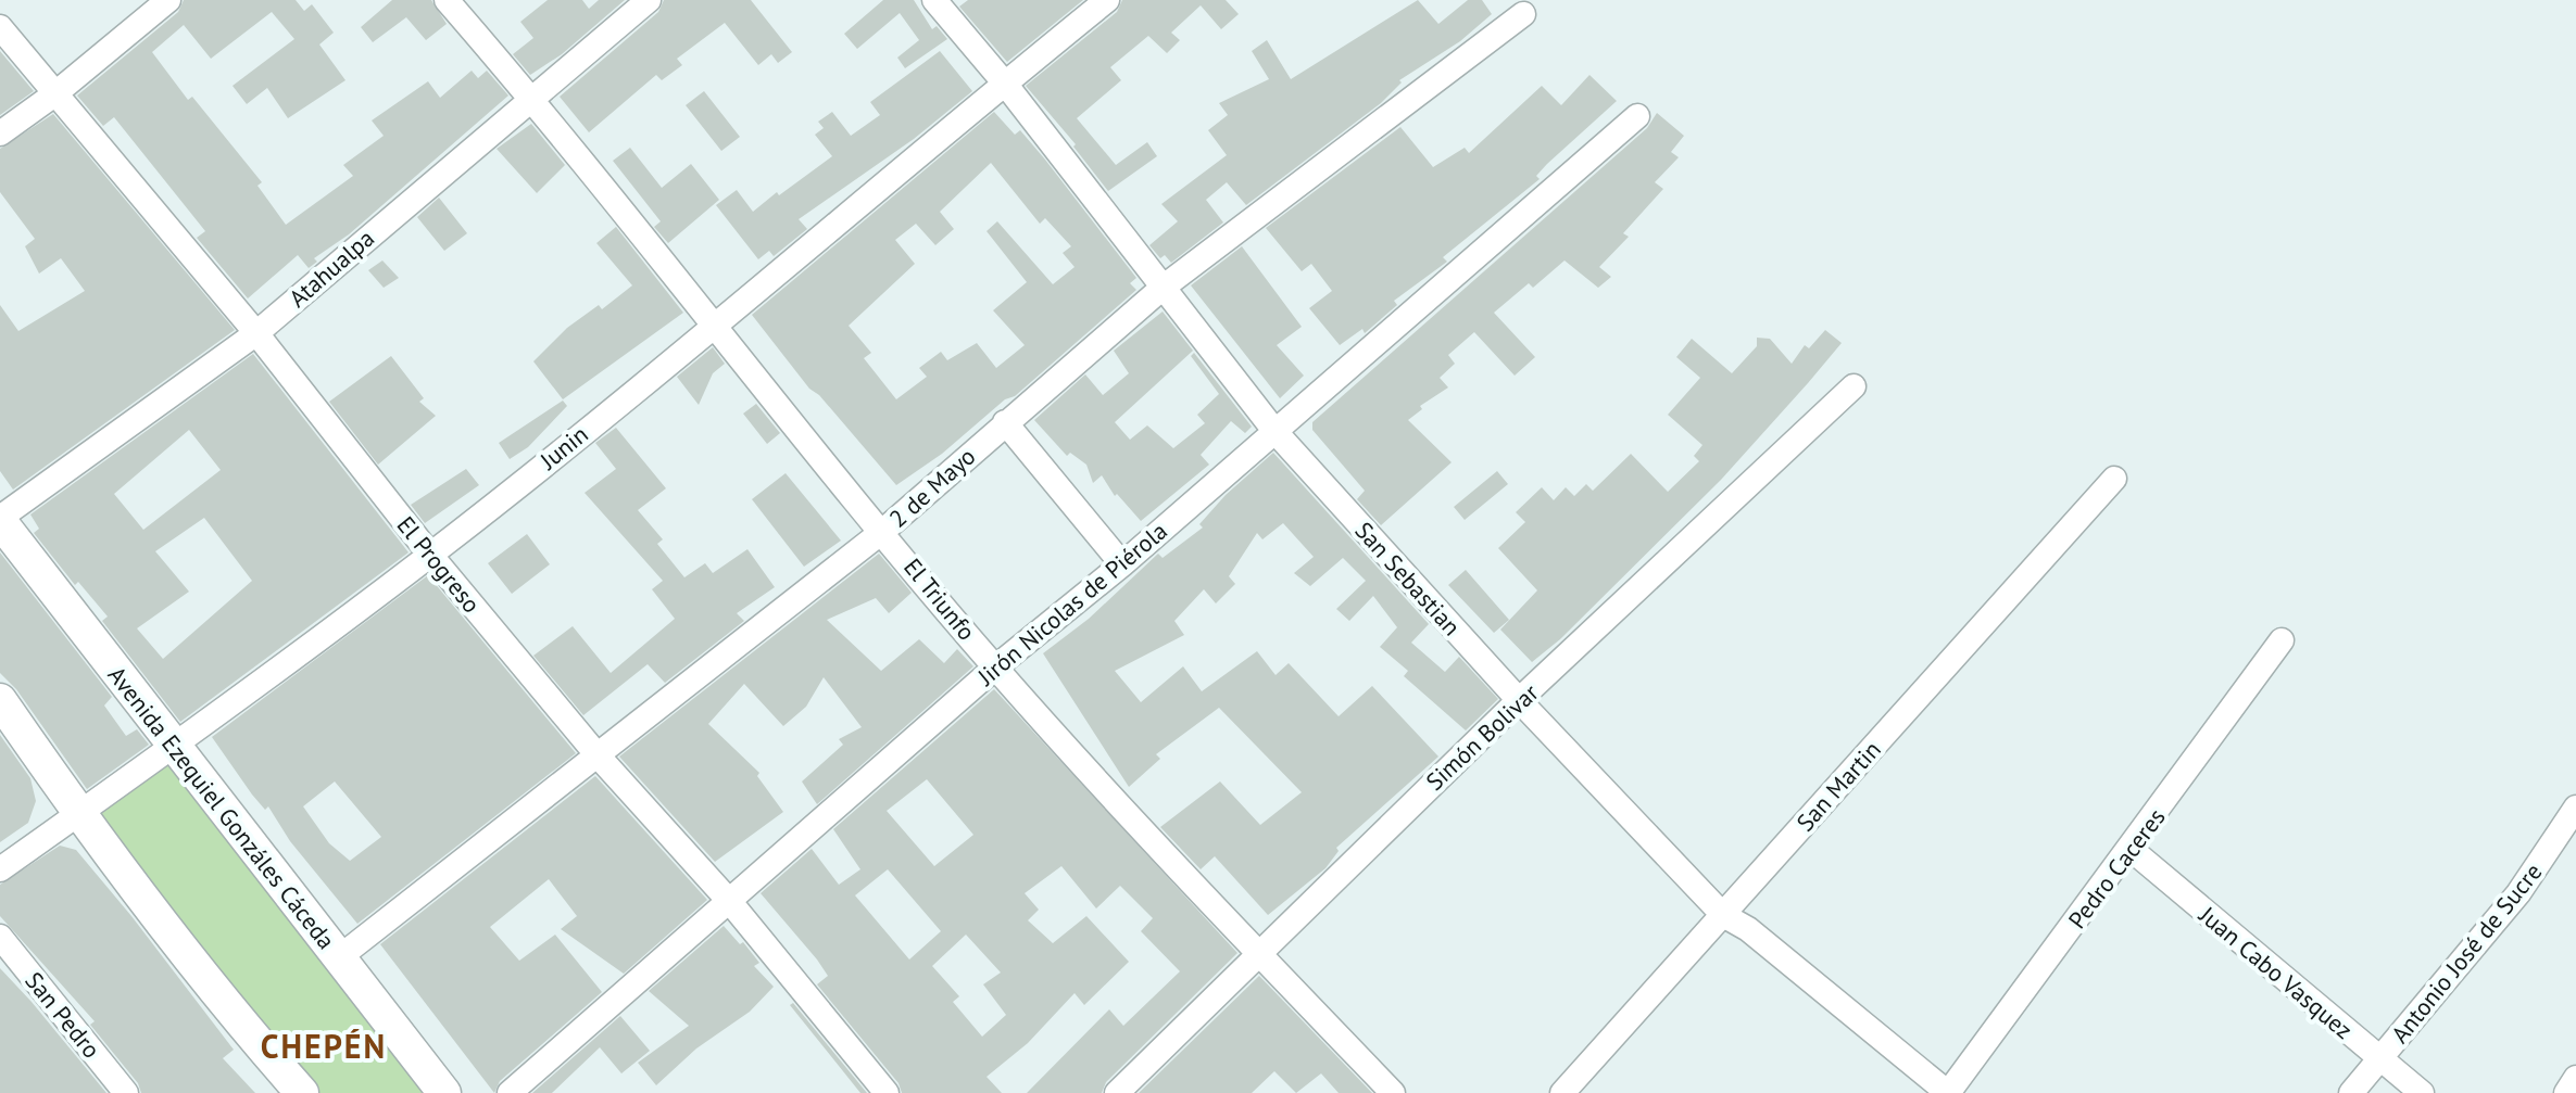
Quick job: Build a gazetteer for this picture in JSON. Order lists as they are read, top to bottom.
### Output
{
  "streets": {
    "main road": ["Avenida Ezequiel Gonzáles Cáceda"],
    "street": [
      "Atahualpa",
      "Junin",
      "2 de Mayo",
      "El Progreso",
      "San Sebastian",
      "El Triunfo",
      "Jirón Nicolas de Piérola",
      "Simón Bolivar",
      "San Martin",
      "Pedro Caceres",
      "Antonio José de Sucre",
      "Juan Cabo Vasquez",
      "San Pedro"
    ]
  },
  "crossings": [
    ["Atahualpa", "El Progreso"],
    ["Atahualpa", "El Triunfo"],
    ["Atahualpa", "Avenida Ezequiel Gonzáles Cáceda"],
    ["Junin", "El Progreso"],
    ["Junin", "San Sebastian"],
    ["Junin", "El Triunfo"],
    ["Junin", "Avenida Ezequiel Gonzáles Cáceda"],
    ["2 de Mayo", "El Progreso"],
    ["2 de Mayo", "San Sebastian"],
    ["2 de Mayo", "El Triunfo"],
    ["2 de Mayo", "Avenida Ezequiel Gonzáles Cáceda"],
    ["El Progreso", "Jirón Nicolas de Piérola"],
    ["San Sebastian", "Jirón Nicolas de Piérola"],
    ["San Sebastian", "Simón Bolivar"],
    ["San Sebastian", "San Martin"],
    ["San Sebastian", "Pedro Caceres"],
    ["El Triunfo", "Jirón Nicolas de Piérola"],
    ["El Triunfo", "Simón Bolivar"],
    ["Pedro Caceres", "Juan Cabo Vasquez"],
    ["Antonio José de Sucre", "Juan Cabo Vasquez"]
  ],
  "districts": ["CHEPÉN"]
}
